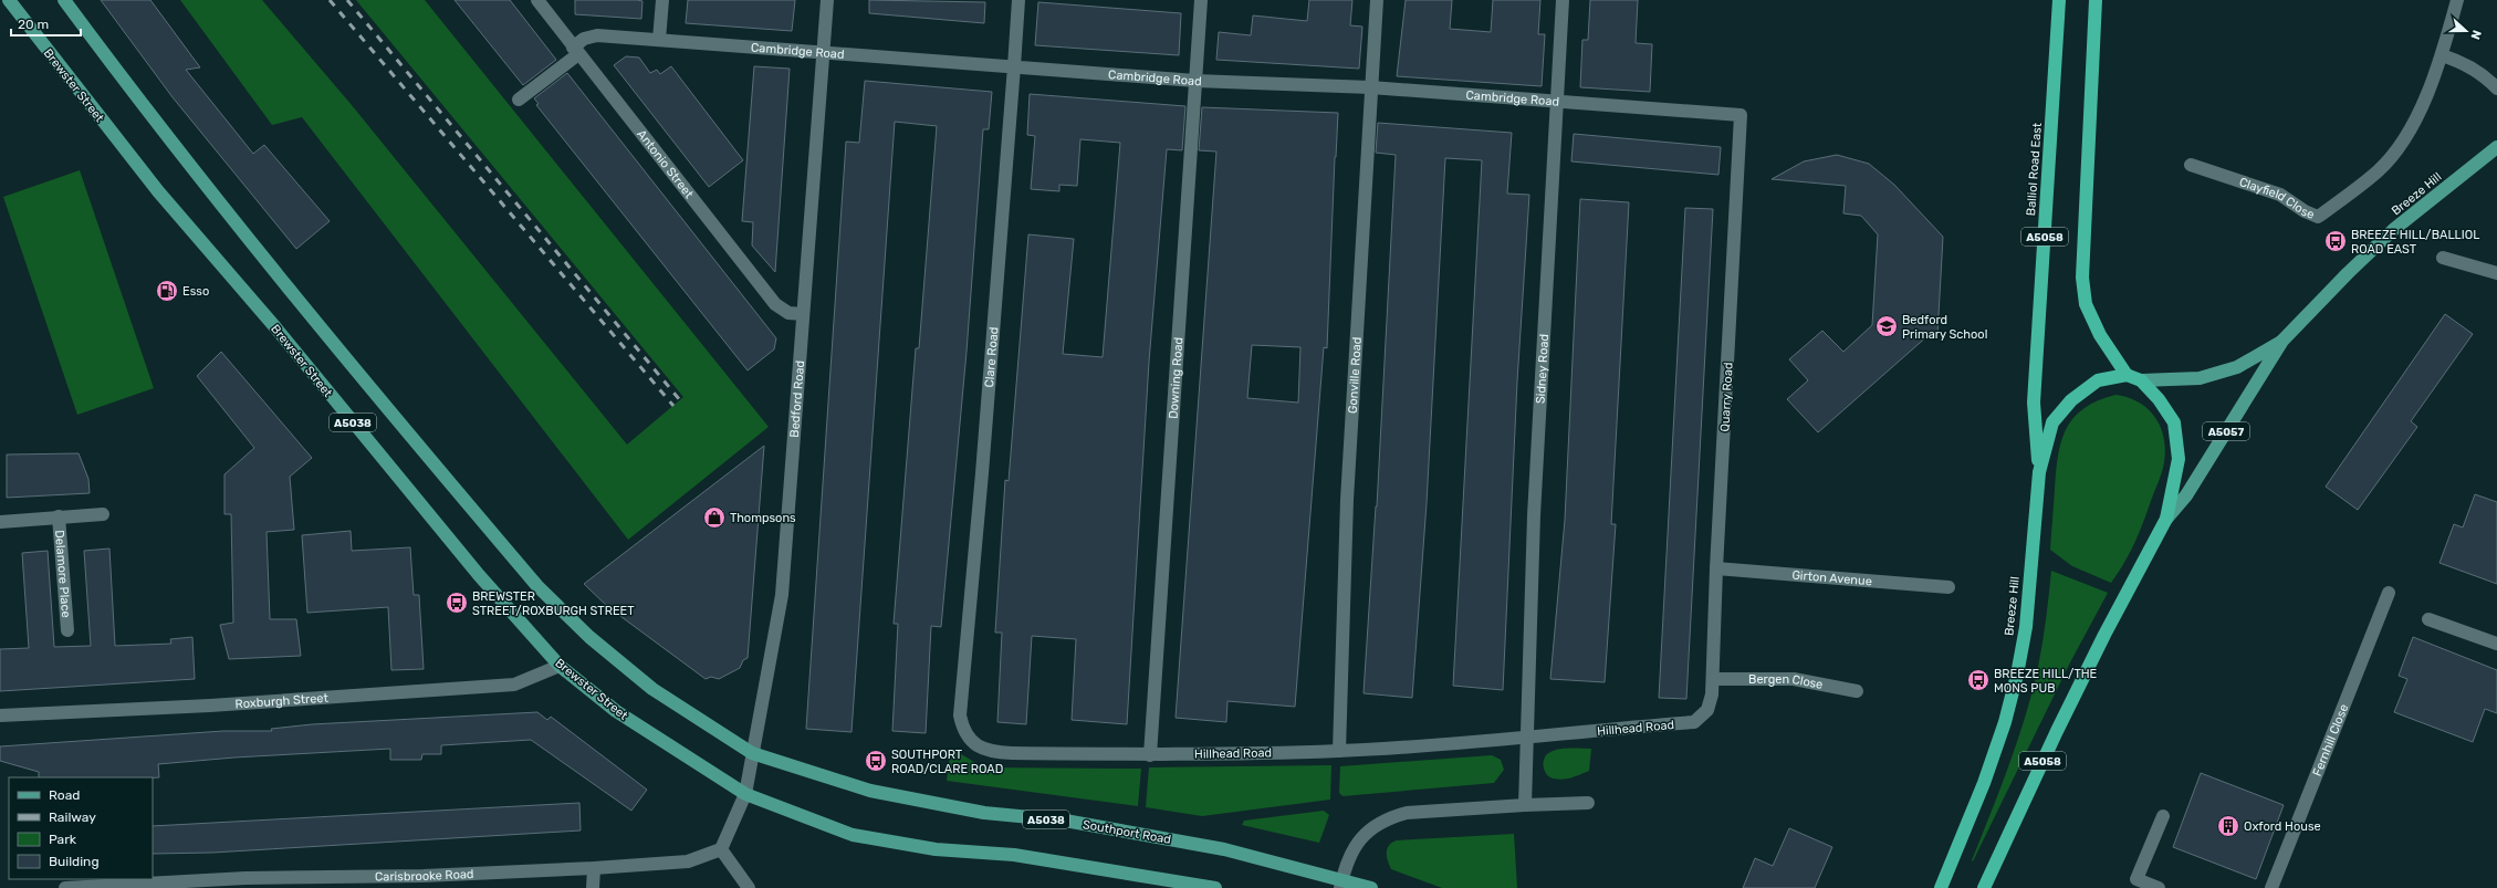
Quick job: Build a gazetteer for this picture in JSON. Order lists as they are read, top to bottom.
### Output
{
  "streets": {
    "highway": ["Balliol Road East", "Breeze Hill", "A5058"],
    "main road": [
      "Brewster Street",
      "A5038",
      "A5057",
      "Southport Road"
    ],
    "street": [
      "Cambridge Road",
      "Antonio Street",
      "Clayfield Close",
      "Clare Road",
      "Sidney Road",
      "Gonville Road",
      "Downing Road",
      "Quarry Road",
      "Bedford Road",
      "Delamore Place",
      "Girton Avenue",
      "Bergen Close",
      "Roxburgh Street",
      "Hillhead Road",
      "Fernhill Close",
      "Carisbrooke Road"
    ]
  },
  "crossings": [
    ["Cambridge Road", "Antonio Street"],
    ["Cambridge Road", "Clare Road"],
    ["Cambridge Road", "Sidney Road"],
    ["Cambridge Road", "Gonville Road"],
    ["Cambridge Road", "Downing Road"],
    ["Cambridge Road", "Quarry Road"],
    ["Cambridge Road", "Bedford Road"],
    ["Brewster Street", "Bedford Road"],
    ["Brewster Street", "A5038"],
    ["Brewster Street", "Roxburgh Street"],
    ["Antonio Street", "Bedford Road"],
    ["Balliol Road East", "Breeze Hill"],
    ["Breeze Hill", "A5058"],
    ["Clare Road", "Hillhead Road"],
    ["Sidney Road", "Hillhead Road"],
    ["Gonville Road", "Hillhead Road"],
    ["Downing Road", "Hillhead Road"],
    ["Quarry Road", "Girton Avenue"],
    ["Quarry Road", "Bergen Close"],
    ["Quarry Road", "Hillhead Road"],
    ["Bedford Road", "A5038"],
    ["Bedford Road", "Southport Road"],
    ["A5038", "Southport Road"],
    ["Bergen Close", "Hillhead Road"]
  ],
  "places": {
    "bus stop": [
      "BREEZE HILL/BALLIOL ROAD EAST",
      "BREWSTER STREET/ROXBURGH STREET",
      "BREEZE HILL/THE MONS PUB",
      "SOUTHPORT ROAD/CLARE ROAD"
    ],
    "fuel station": ["Esso"],
    "school or university": ["Bedford Primary School"],
    "shop": ["Thompsons"],
    "building": ["Oxford House"]
  },
  "legend": [
    "Road",
    "Railway",
    "Park",
    "Building"
  ],
  "scale_bar": "20 m",
  "north": "right"
}
